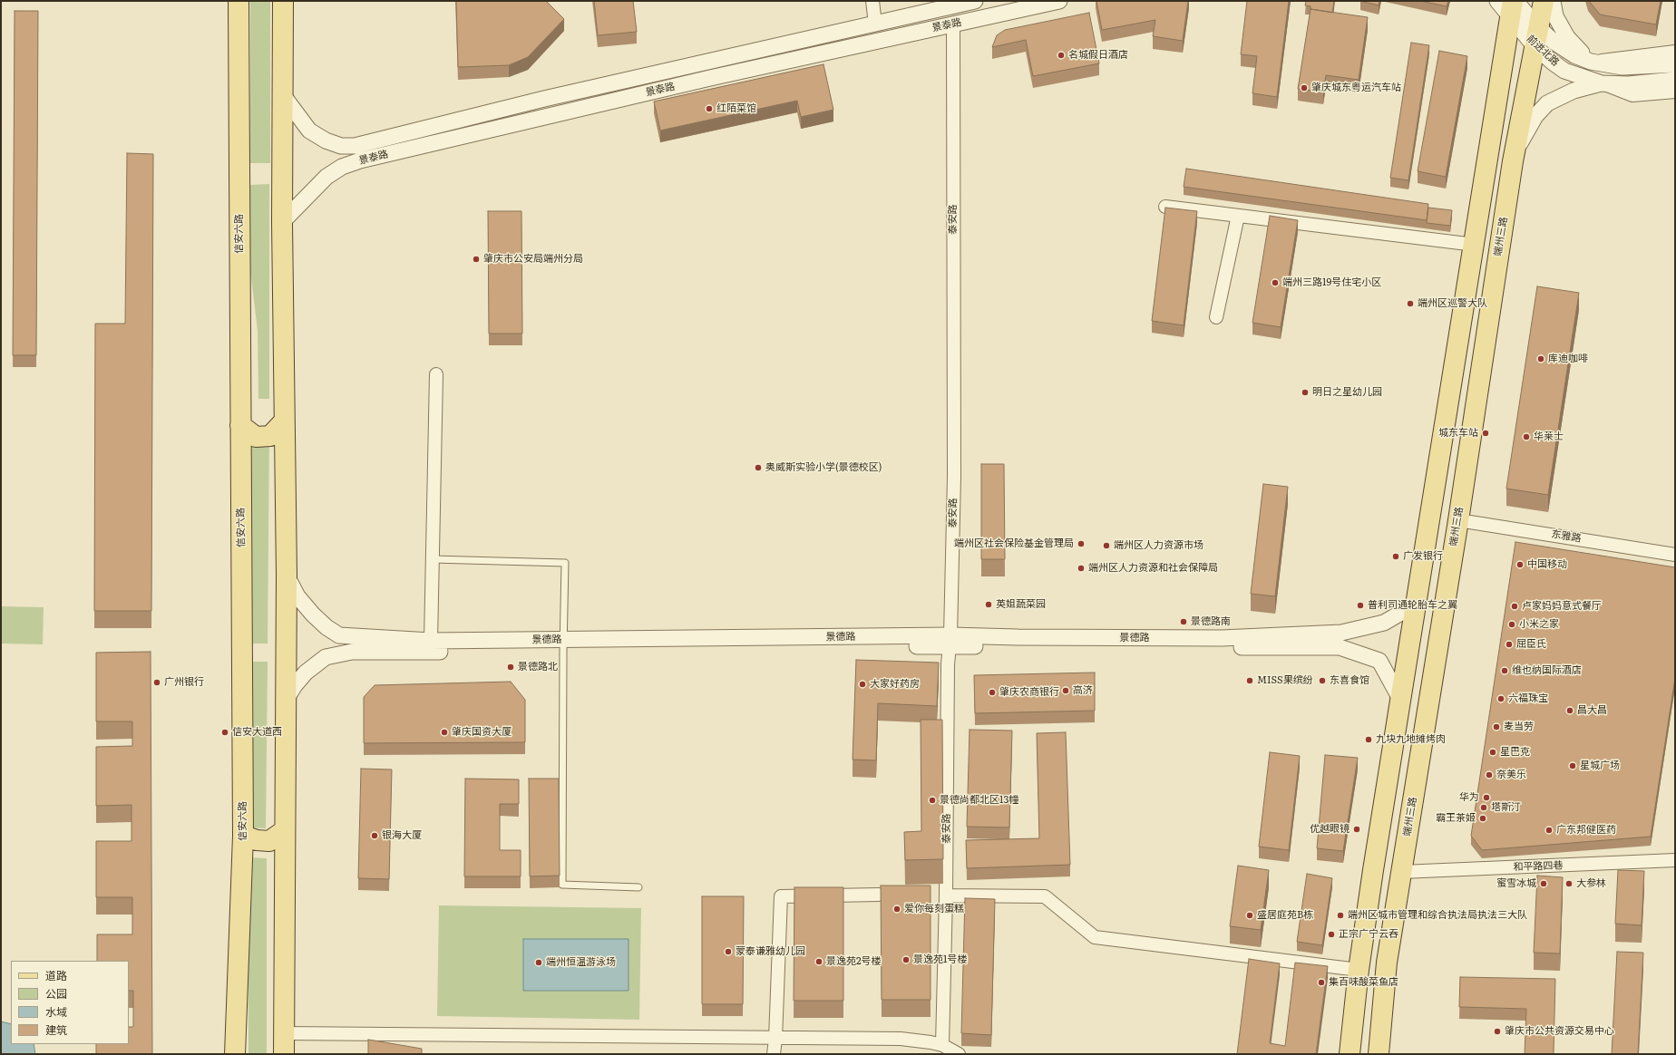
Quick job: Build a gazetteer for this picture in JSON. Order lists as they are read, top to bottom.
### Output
{
  "streets": {
    "main road": ["信安六路", "端州三路"],
    "street": [
      "景泰路",
      "前进北路",
      "泰安路",
      "东雅路",
      "景德路",
      "和平路四巷"
    ]
  },
  "crossings": [
    ["景泰路", "泰安路"],
    ["前进北路", "端州三路"],
    ["泰安路", "景德路"],
    ["端州三路", "东雅路"],
    ["端州三路", "和平路四巷"]
  ],
  "places": [
    "名城假日酒店",
    "肇庆城东粤运汽车站",
    "红陌菜馆",
    "肇庆市公安局端州分局",
    "端州三路19号住宅小区",
    "端州区巡警大队",
    "库迪咖啡",
    "明日之星幼儿园",
    "城东车站",
    "华莱士",
    "奥威斯实验小学(景德校区)",
    "端州区社会保险基金管理局",
    "端州区人力资源市场",
    "广发银行",
    "中国移动",
    "端州区人力资源和社会保障局",
    "英姐蔬菜园",
    "普利司通轮胎车之翼",
    "卢家妈妈意式餐厅",
    "景德路南",
    "小米之家",
    "屈臣氏",
    "景德路北",
    "维也纳国际酒店",
    "MISS果缤纷",
    "东喜食馆",
    "广州银行",
    "大家好药房",
    "高济",
    "肇庆农商银行",
    "六福珠宝",
    "昌大昌",
    "麦当劳",
    "信安大道西",
    "肇庆国资大厦",
    "九块九地摊烤肉",
    "星巴克",
    "星城广场",
    "奈美乐",
    "华为",
    "景德尚都北区13幢",
    "塔斯汀",
    "霸王茶姬",
    "优越眼镜",
    "广东邦健医药",
    "银海大厦",
    "蜜雪冰城",
    "大参林",
    "爱你每刻蛋糕",
    "盛居庭苑B栋",
    "端州区城市管理和综合执法局执法三大队",
    "正宗广宁云吞",
    "蒙泰谦雅幼儿园",
    "景逸苑1号楼",
    "景逸苑2号楼",
    "端州恒温游泳场",
    "集百味酸菜鱼店",
    "肇庆市公共资源交易中心"
  ],
  "legend": [
    "道路",
    "公园",
    "水域",
    "建筑"
  ]
}
